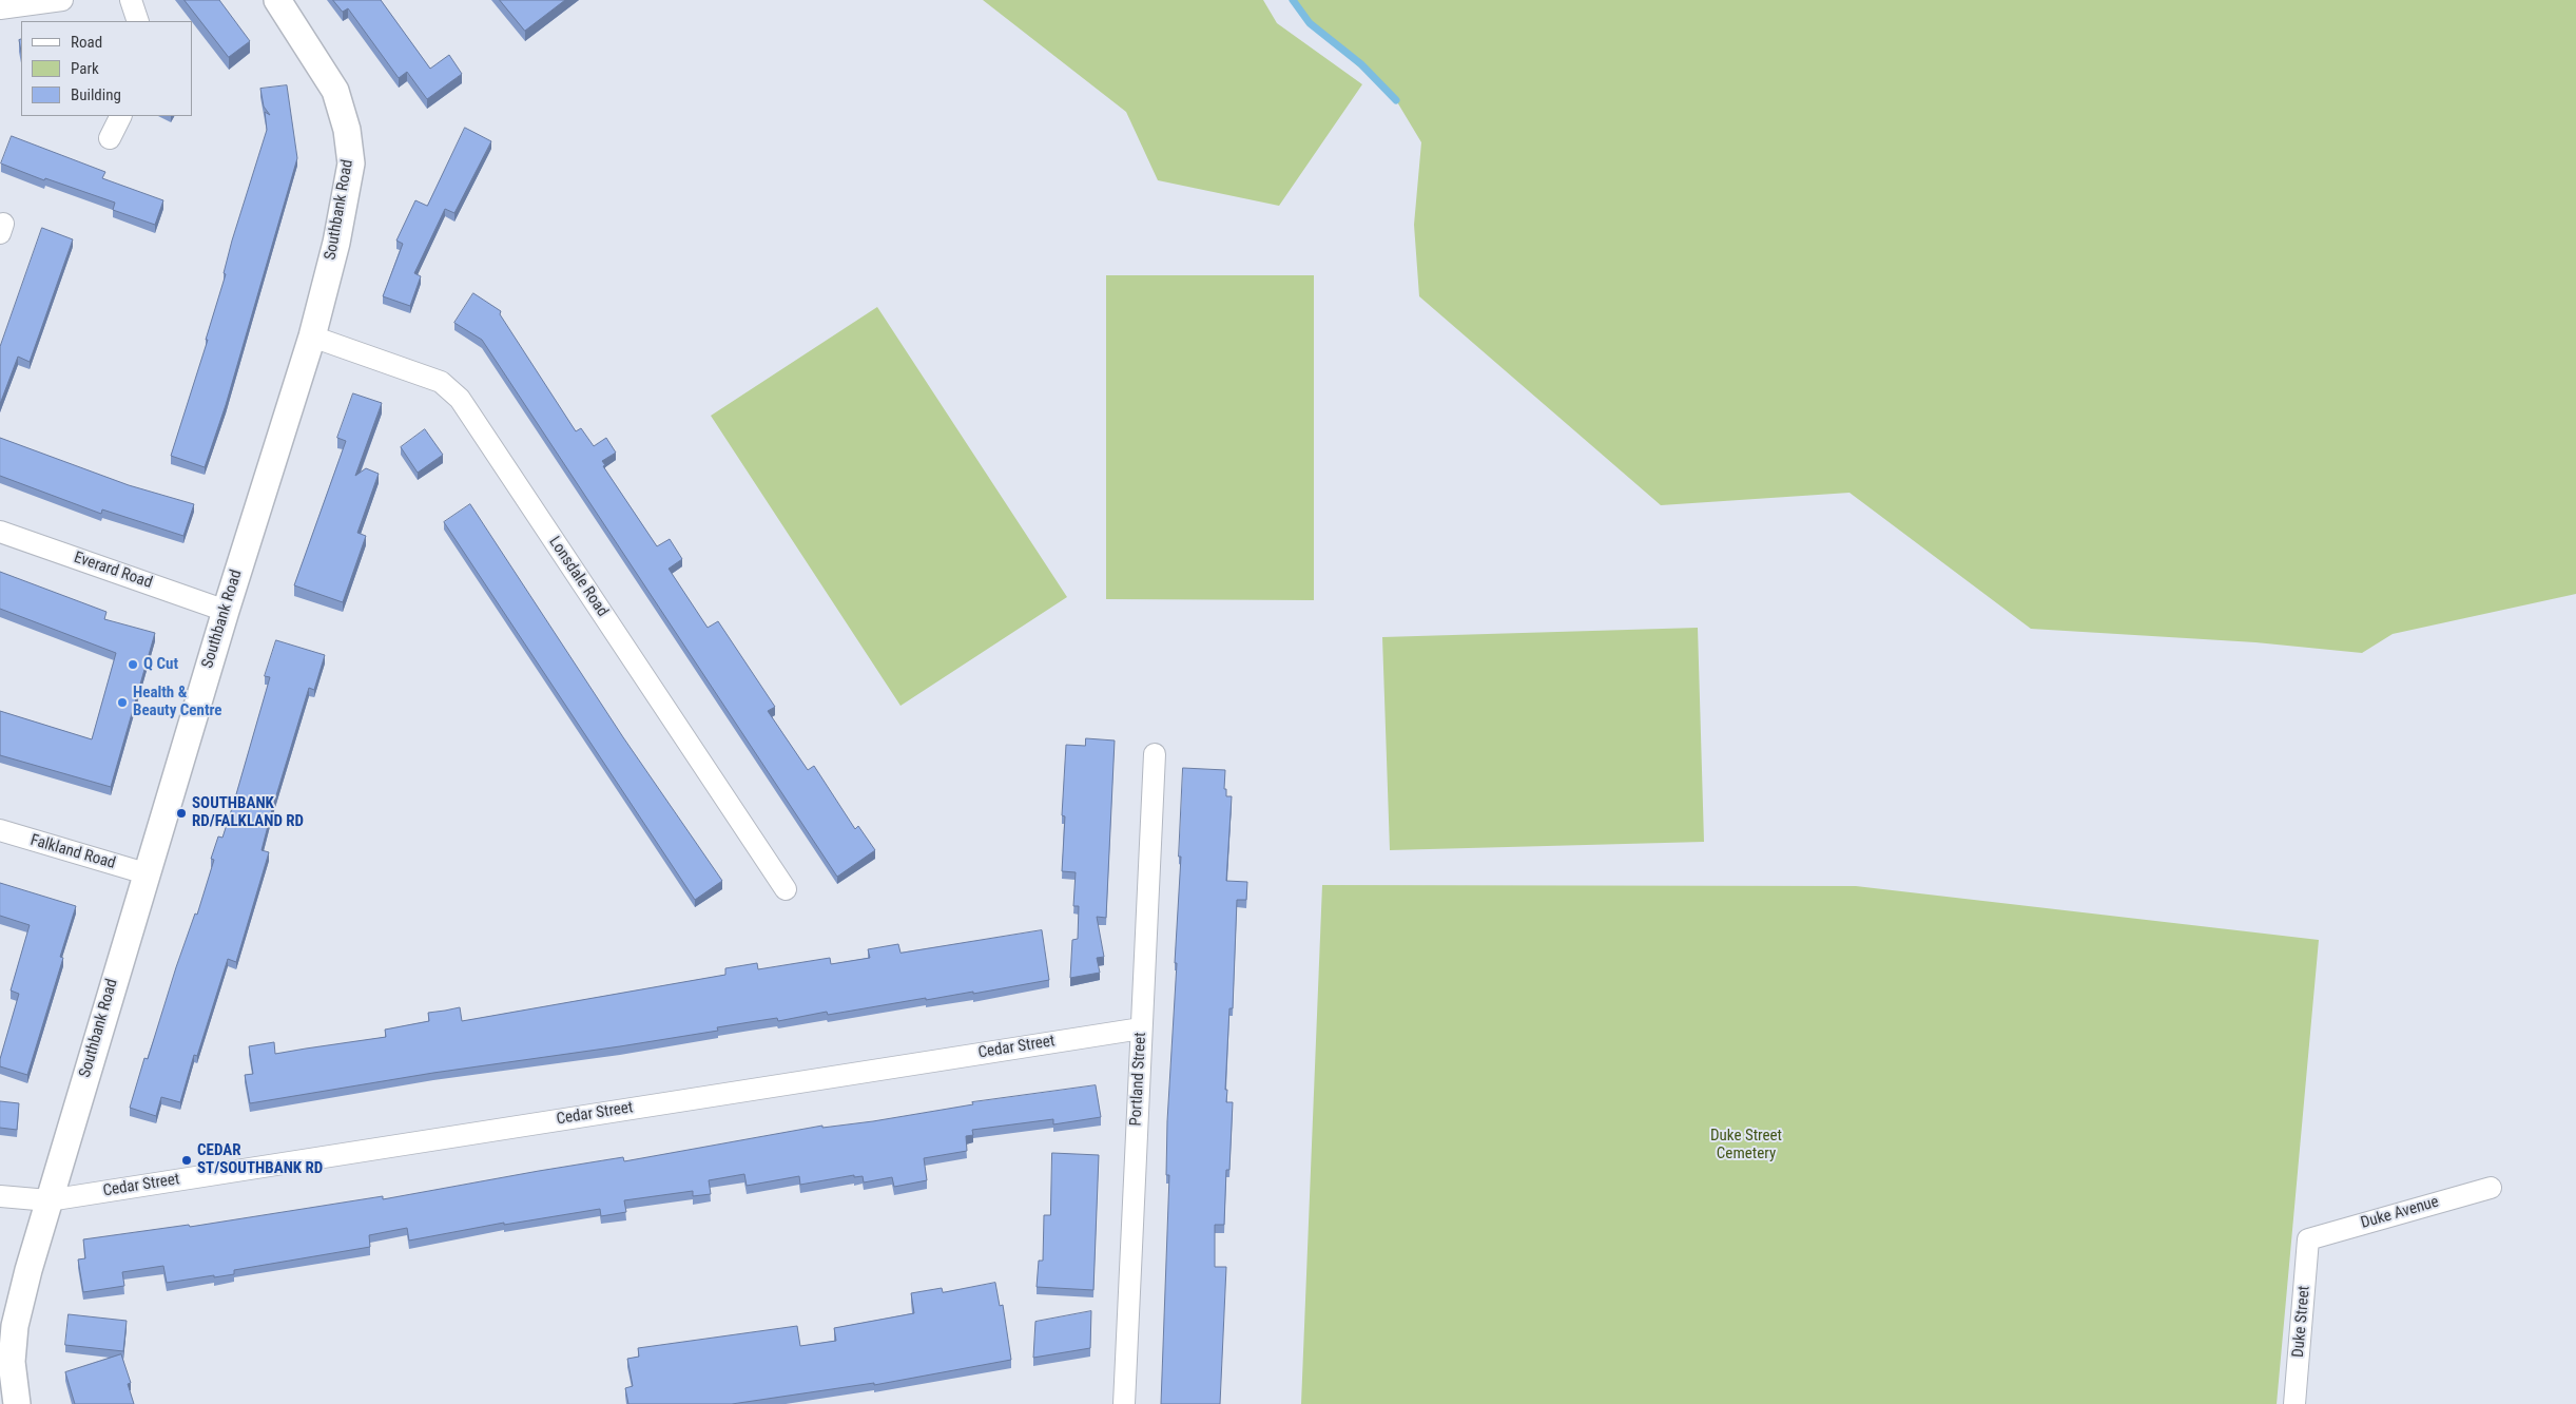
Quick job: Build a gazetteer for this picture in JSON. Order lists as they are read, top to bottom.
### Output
{
  "streets": {
    "street": [
      "Southbank Road",
      "Everard Road",
      "Lonsdale Road",
      "Falkland Road",
      "Cedar Street",
      "Portland Street",
      "Duke Avenue",
      "Duke Street"
    ]
  },
  "crossings": [
    ["Southbank Road", "Everard Road"],
    ["Southbank Road", "Lonsdale Road"],
    ["Southbank Road", "Falkland Road"],
    ["Southbank Road", "Cedar Street"],
    ["Cedar Street", "Portland Street"],
    ["Duke Avenue", "Duke Street"]
  ],
  "parks": ["Duke Street Cemetery"],
  "places": [
    "Q Cut",
    "Health & Beauty Centre",
    "SOUTHBANK RD/FALKLAND RD",
    "CEDAR ST/SOUTHBANK RD"
  ],
  "legend": ["Road", "Park", "Building"]
}
